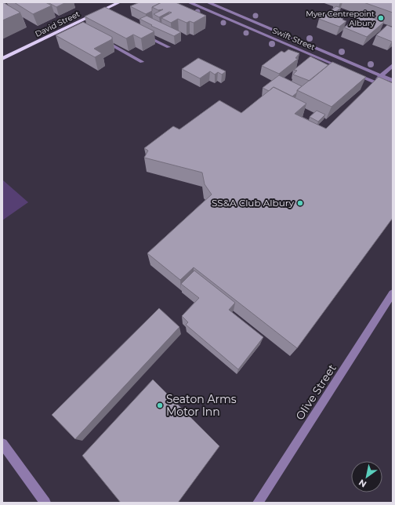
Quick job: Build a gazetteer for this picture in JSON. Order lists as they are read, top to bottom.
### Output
{
  "streets": {
    "main road": ["David Street"],
    "street": ["Swift Street", "Olive Street"]
  },
  "places": ["Myer Centrepoint Albury", "SS&A Club Albury", "Seaton Arms Motor Inn"],
  "north": "bottom left"
}
